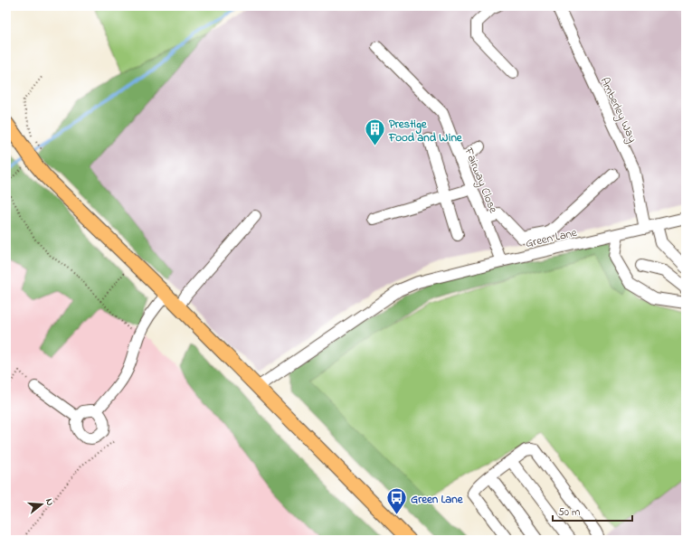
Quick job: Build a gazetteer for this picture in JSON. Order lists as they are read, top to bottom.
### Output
{
  "streets": {
    "street": ["Amberley Way", "Fairway Close", "Green Lane"]
  },
  "crossings": [
    ["Amberley Way", "Green Lane"],
    ["Fairway Close", "Green Lane"]
  ],
  "places": {
    "building": ["Prestige Food and Wine"],
    "bus stop": ["Green Lane"]
  },
  "scale_bar": "50 m",
  "north": "right"
}
